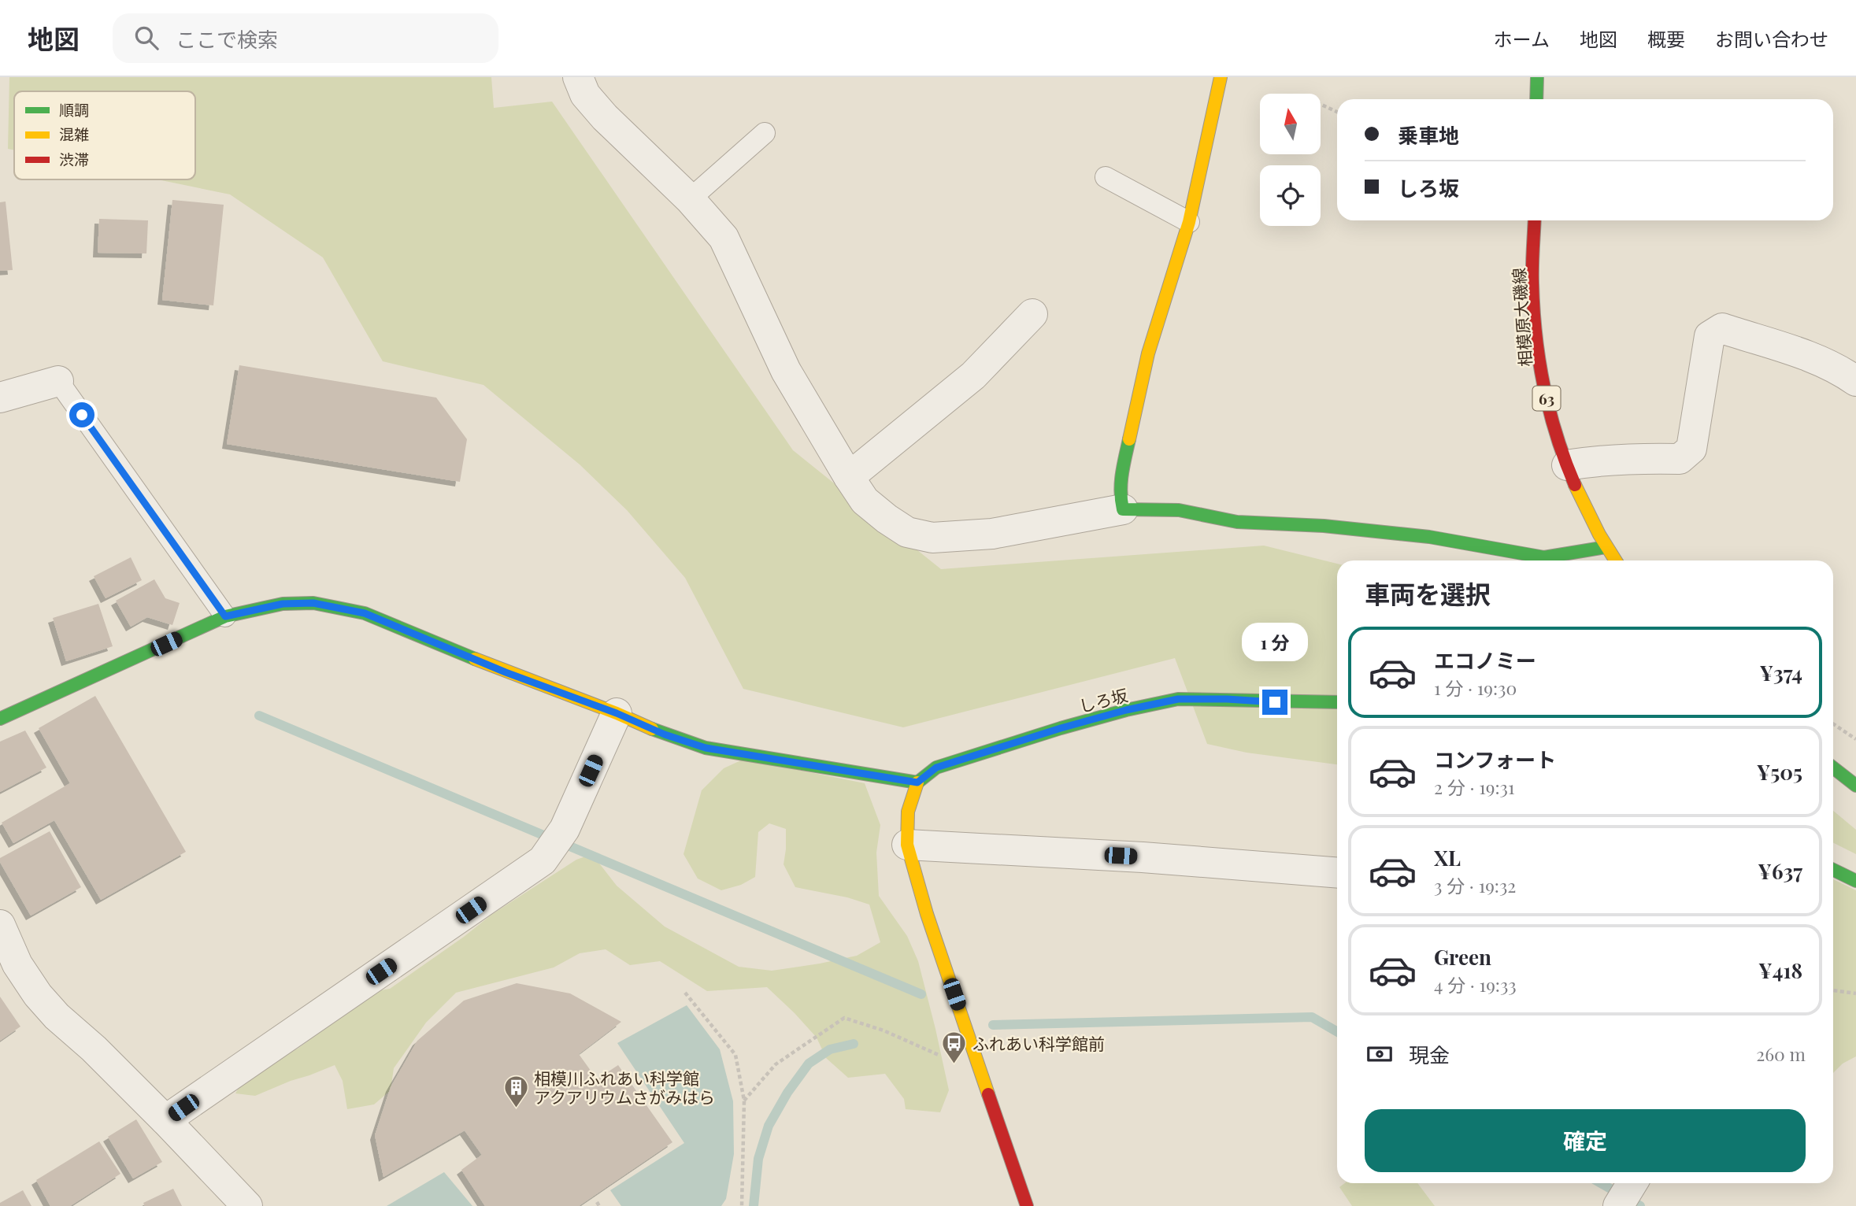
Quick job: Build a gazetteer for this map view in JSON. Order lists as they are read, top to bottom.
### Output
{
  "streets": {
    "street": ["相模原大磯線", "63", "しろ坂"]
  },
  "places": {
    "bus stop": ["ふれあい科学館前"],
    "building": ["相模川ふれあい科学館 アクアリウムさがみはら"]
  },
  "legend": ["順調", "混雑", "渋滞"],
  "north": "top",
  "page": {
    "header": "地図",
    "search": "ここで検索",
    "nav": [
      "ホーム",
      "地図",
      "概要",
      "お問い合わせ"
    ],
    "banner": ["乗車地", "しろ坂"],
    "heading": "車両を選択",
    "bubble": "1 分",
    "list": [
      {
        "name": "エコノミー",
        "note": "1 分 · 19:30",
        "value": "¥374"
      },
      {
        "name": "コンフォート",
        "note": "2 分 · 19:31",
        "value": "¥505"
      },
      {
        "name": "XL",
        "note": "3 分 · 19:32",
        "value": "¥637"
      },
      {
        "name": "Green",
        "note": "4 分 · 19:33",
        "value": "¥418"
      }
    ],
    "pay": ["現金", "260 m"],
    "buttons": "確定"
  }
}
